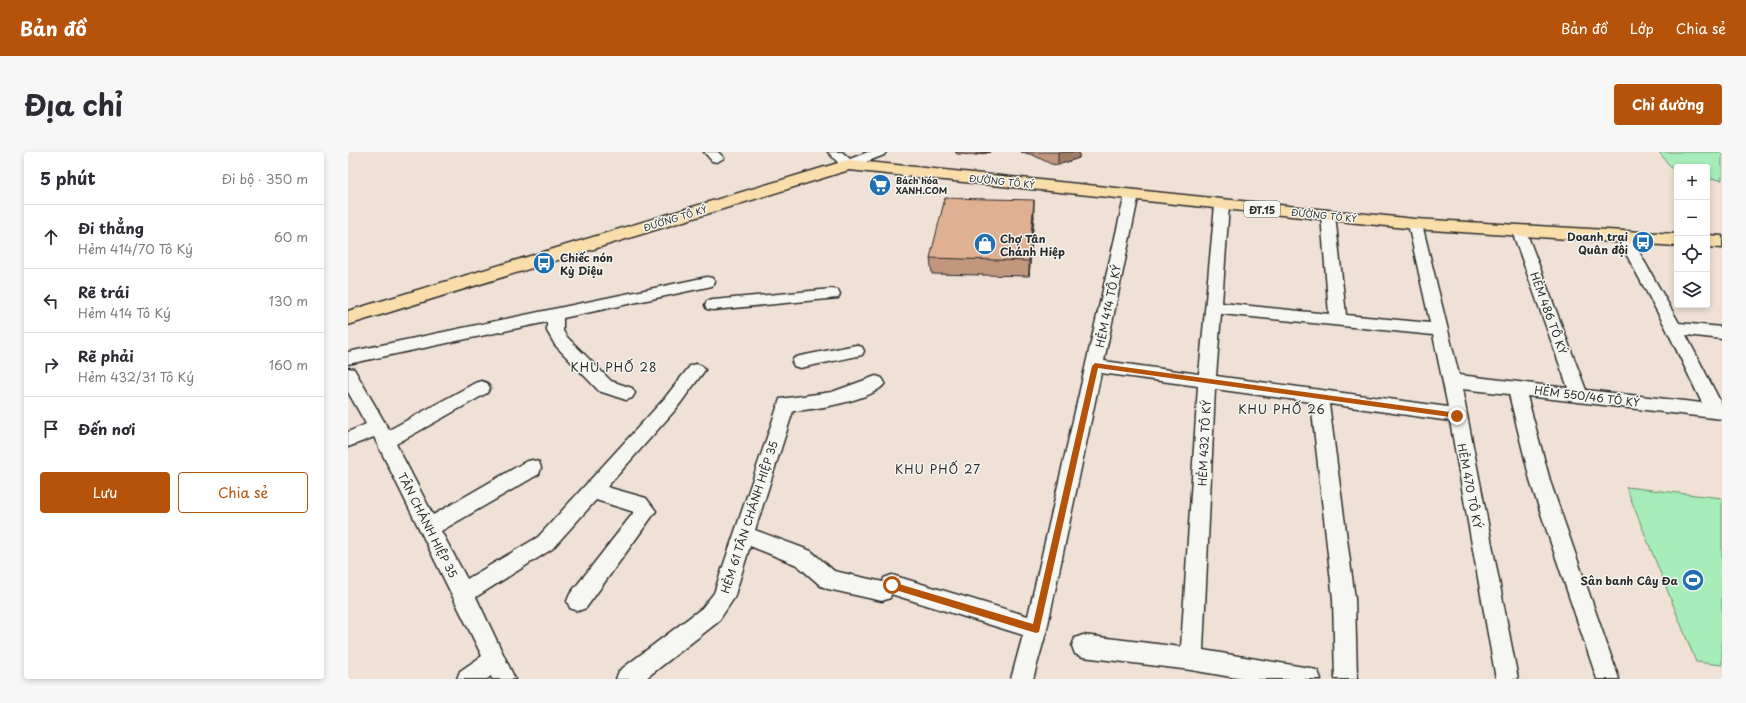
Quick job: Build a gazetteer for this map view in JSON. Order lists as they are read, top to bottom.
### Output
{
  "streets": {
    "main road": ["ĐƯỜNG TÔ KÝ", "ĐT.15"],
    "street": [
      "HẺM 414 TÔ KÝ",
      "HẺM 486 TÔ KÝ",
      "HẺM 550/46 TÔ KÝ",
      "HẺM 432 TÔ KÝ",
      "HẺM 470 TÔ KÝ",
      "HẺM 61 TÂN CHÁNH HIỆP 35",
      "TÂN CHÁNH HIỆP 35"
    ]
  },
  "crossings": [
    ["ĐƯỜNG TÔ KÝ", "HẺM 414 TÔ KÝ"],
    ["ĐƯỜNG TÔ KÝ", "HẺM 486 TÔ KÝ"],
    ["ĐƯỜNG TÔ KÝ", "HẺM 432 TÔ KÝ"],
    ["ĐƯỜNG TÔ KÝ", "HẺM 470 TÔ KÝ"],
    ["HẺM 486 TÔ KÝ", "HẺM 550/46 TÔ KÝ"],
    ["HẺM 550/46 TÔ KÝ", "HẺM 470 TÔ KÝ"]
  ],
  "districts": ["KHU PHỐ 28", "KHU PHỐ 26", "KHU PHỐ 27"],
  "places": {
    "supermarket": ["Bách hóa XANH.COM"],
    "bus stop": ["Doanh trại Quân đội", "Chiếc nón Kỳ Diệu"],
    "shop": ["Chợ Tân Chánh Hiệp"],
    "sports": ["Sân banh Cây Đa"]
  },
  "page": {
    "header": "Bản đồ",
    "nav": ["Bản đồ", "Lớp", "Chia sẻ"],
    "title": "Địa chỉ",
    "buttons": [
      "Chỉ đường",
      ["Lưu", "Chia sẻ"]
    ],
    "heading": ["5 phút", "Đi bộ · 350 m"],
    "map_buttons": ["+", "−"],
    "list": [
      ["Đi thẳng", "Hẻm 414/70 Tô Ký", "60 m"],
      ["Rẽ trái", "Hẻm 414 Tô Ký", "130 m"],
      ["Rẽ phải", "Hẻm 432/31 Tô Ký", "160 m"],
      "Đến nơi"
    ]
  }
}
